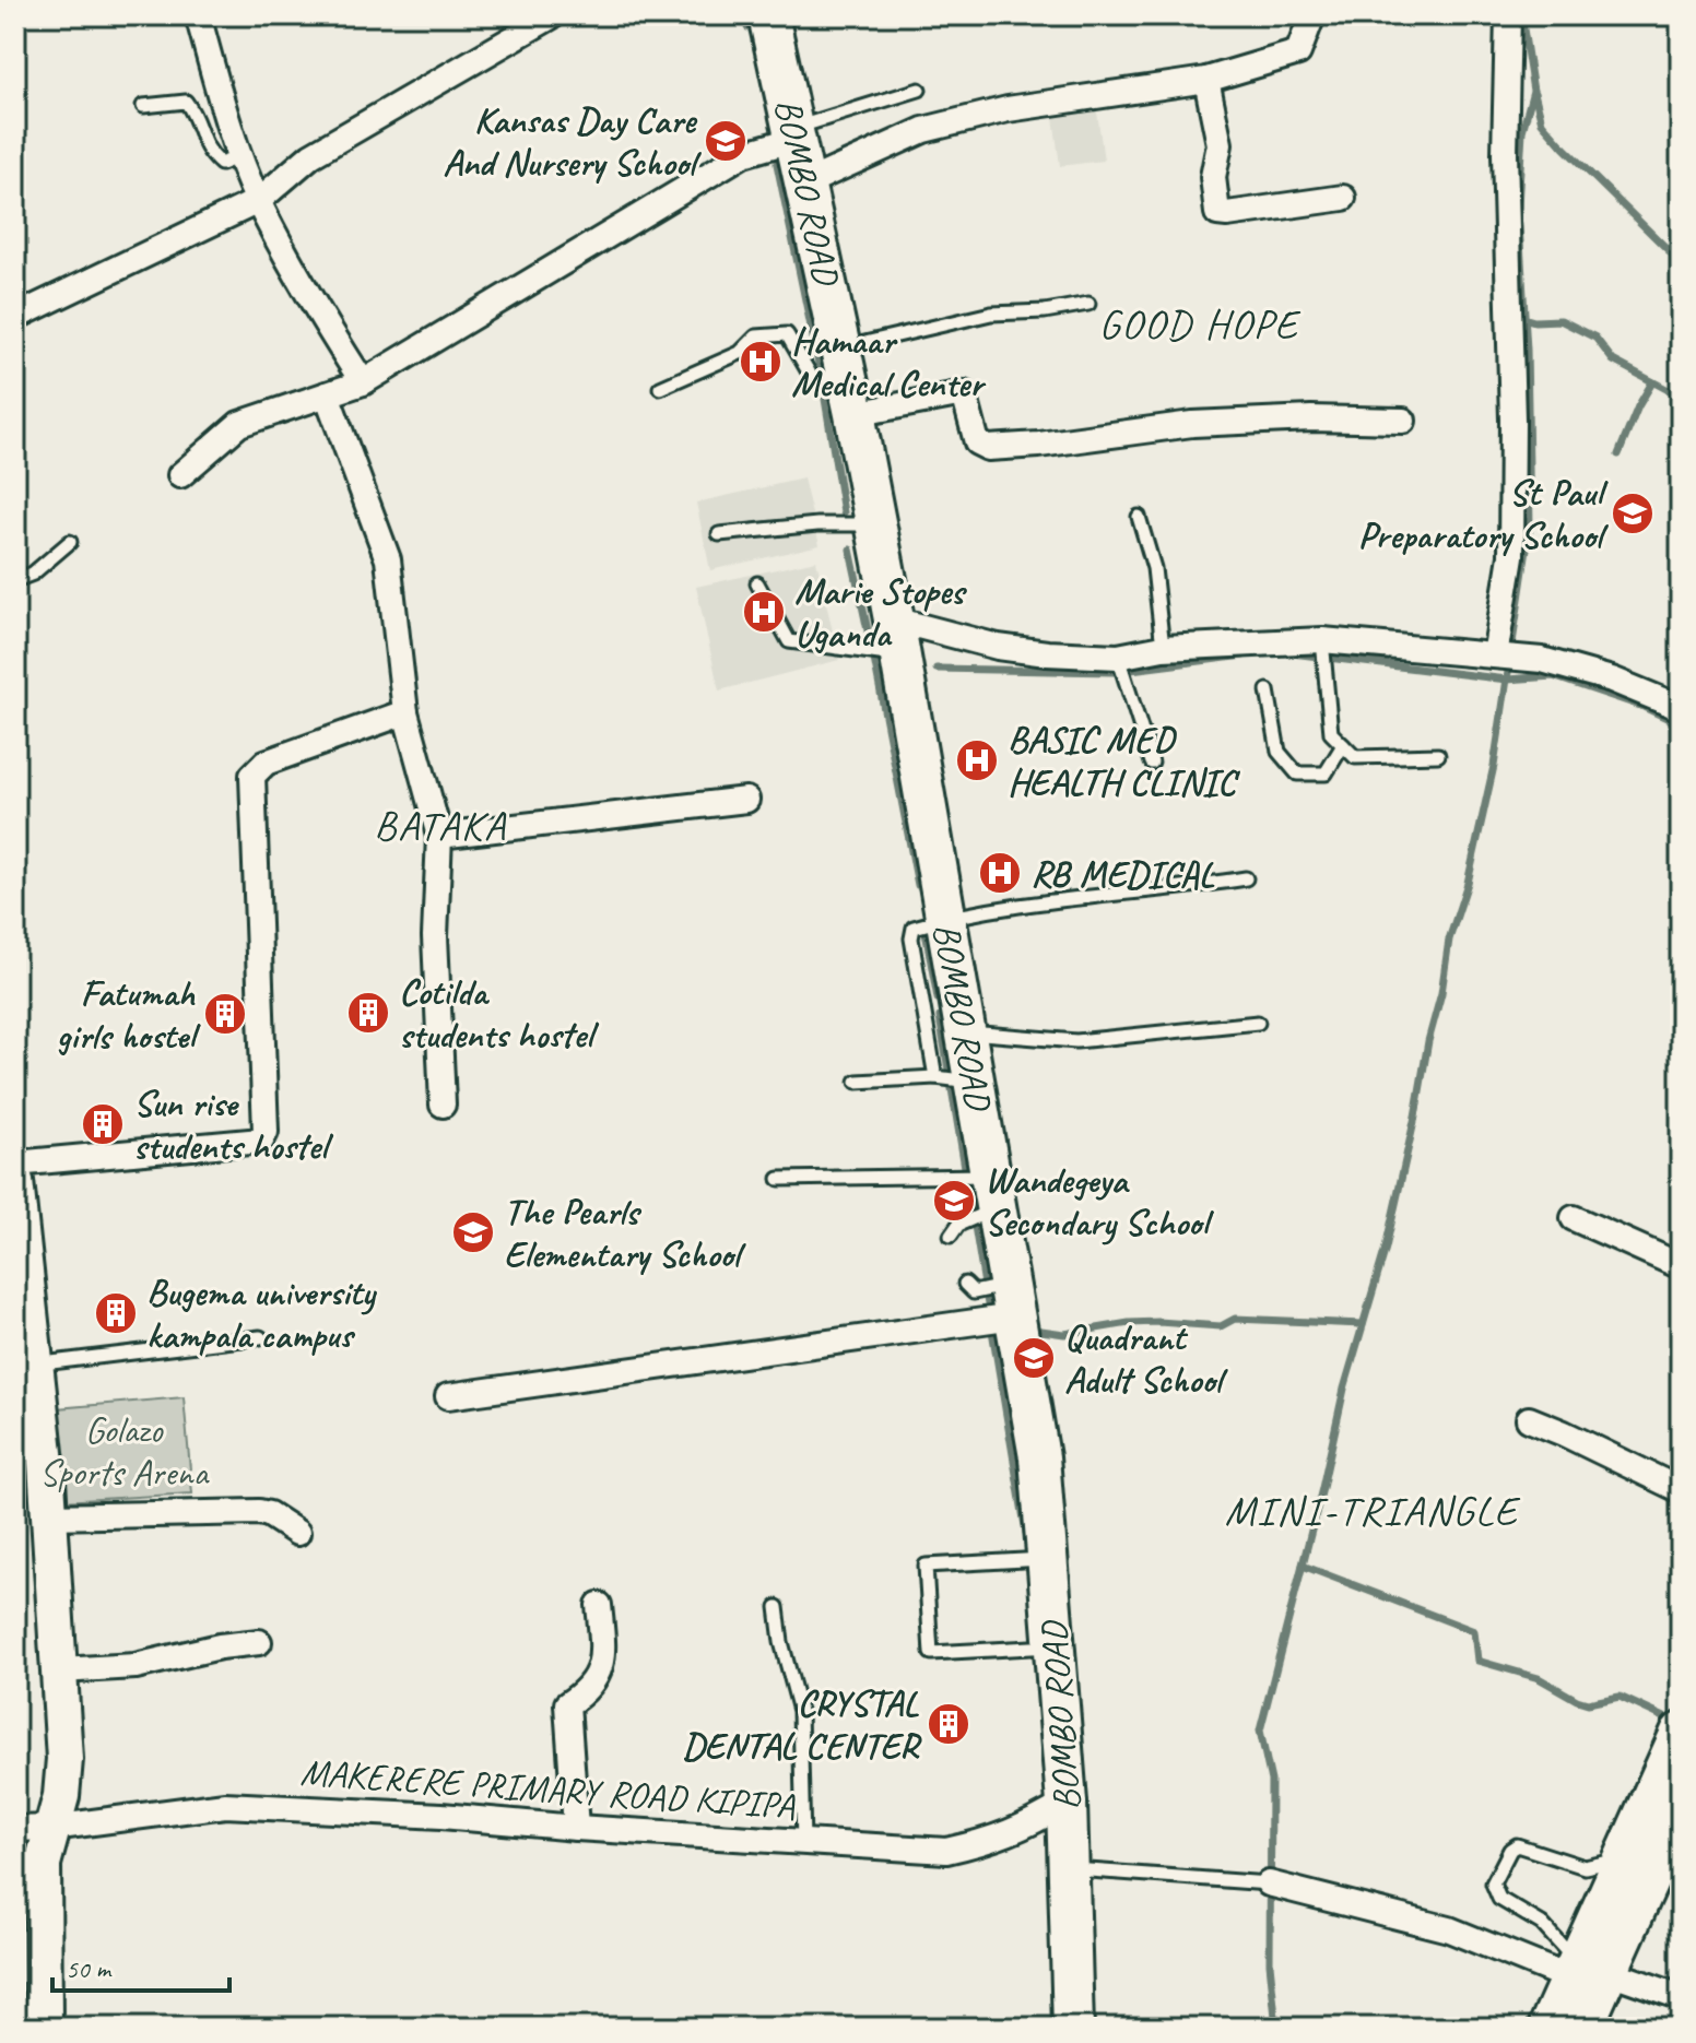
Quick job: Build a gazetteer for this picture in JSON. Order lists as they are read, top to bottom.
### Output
{
  "streets": {
    "main road": ["BOMBO ROAD"],
    "street": ["MAKERERE PRIMARY ROAD KIPIPA"]
  },
  "crossings": [
    ["BOMBO ROAD", "MAKERERE PRIMARY ROAD KIPIPA"]
  ],
  "districts": ["GOOD HOPE", "BATAKA", "MINI-TRIANGLE"],
  "parks": ["Golazo Sports Arena"],
  "places": {
    "school or university": [
      "Kansas Day Care And Nursery School",
      "St Paul Preparatory School",
      "Wandegeya Secondary School",
      "The Pearls Elementary School",
      "Quadrant Adult School"
    ],
    "hospital": [
      "Hamaar Medical Center",
      "Marie Stopes Uganda",
      "BASIC MED HEALTH CLINIC",
      "RB MEDICAL"
    ],
    "building": [
      "Cotilda students hostel",
      "Fatumah girls hostel",
      "Sun rise students hostel",
      "Bugema university kampala campus",
      "CRYSTAL DENTAL CENTER"
    ]
  },
  "scale_bar": "50 m"
}
